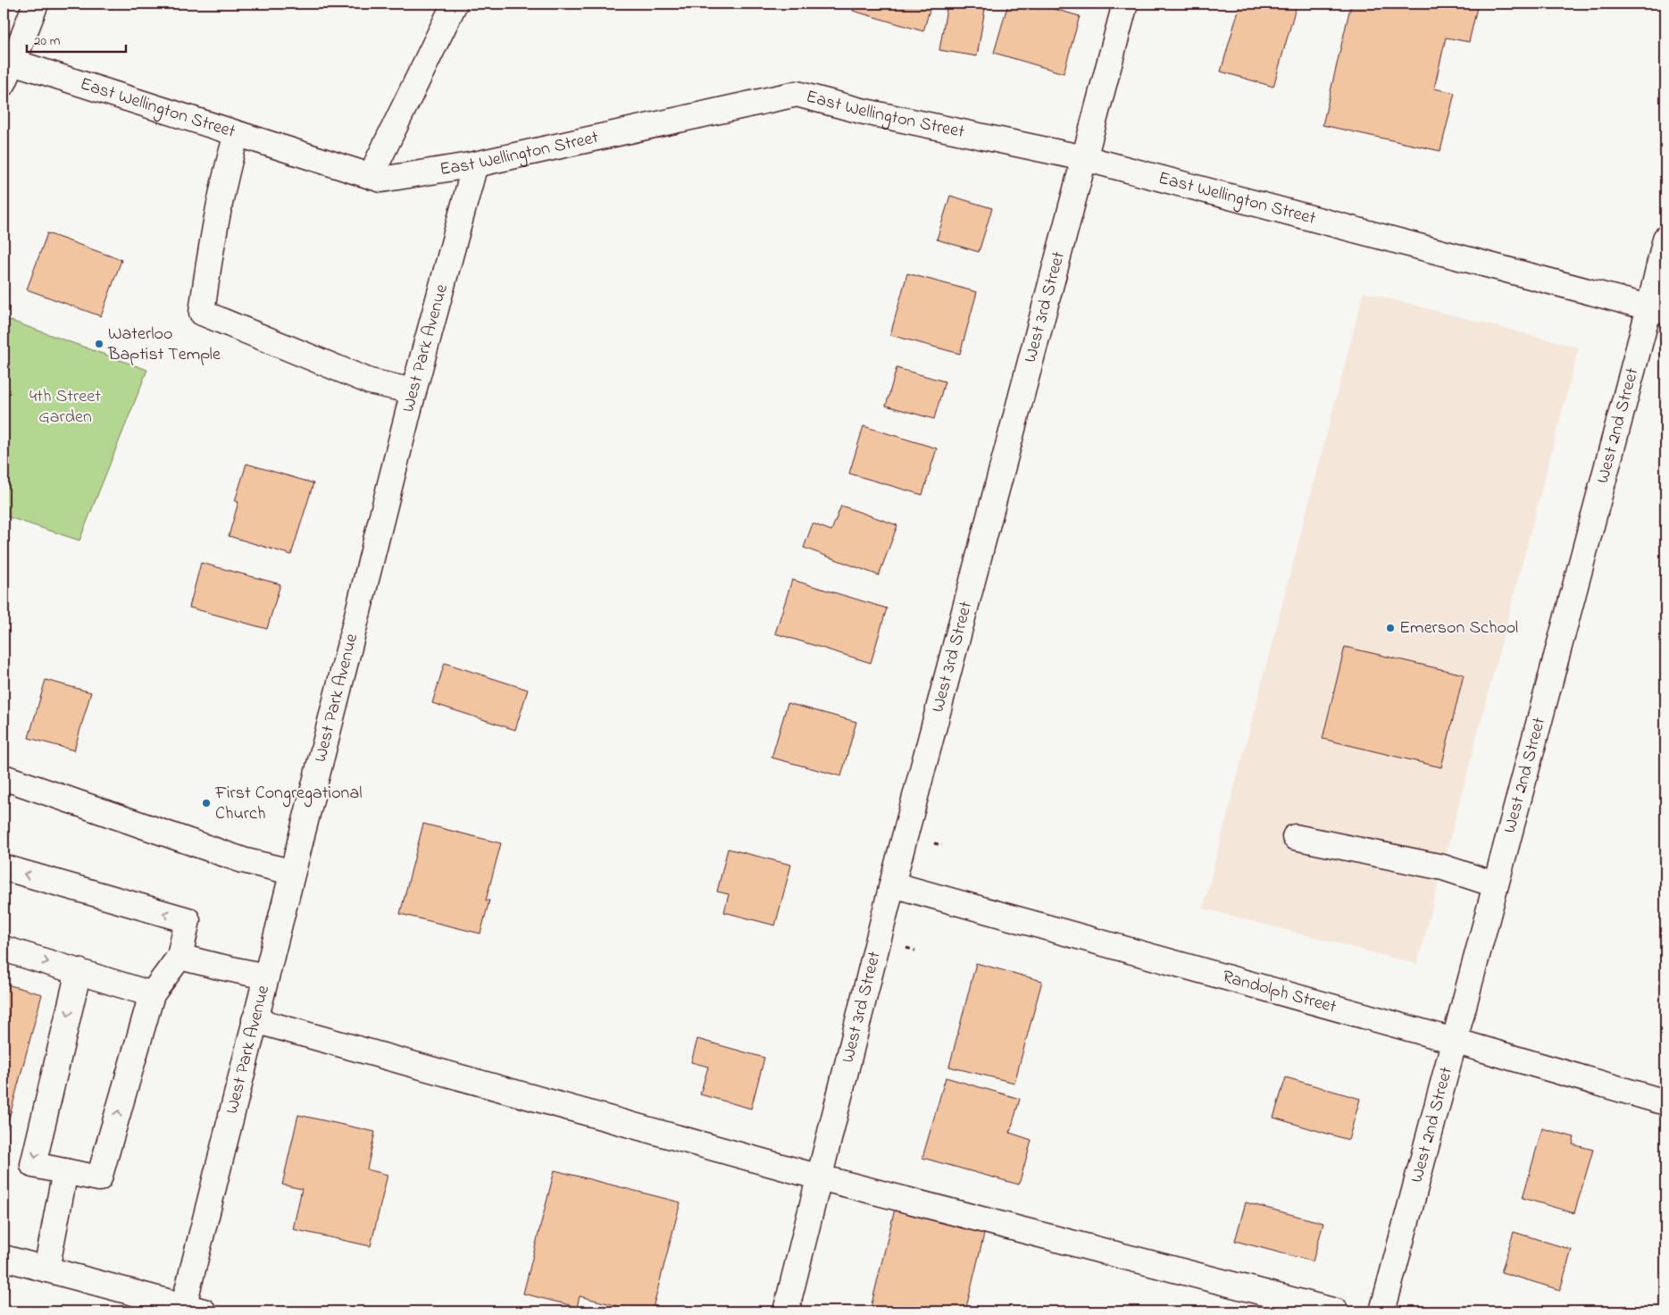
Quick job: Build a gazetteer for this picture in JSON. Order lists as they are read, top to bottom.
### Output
{
  "streets": {
    "street": [
      "East Wellington Street",
      "West 3rd Street",
      "West Park Avenue",
      "West 2nd Street",
      "Randolph Street"
    ]
  },
  "crossings": [
    ["East Wellington Street", "West 3rd Street"],
    ["East Wellington Street", "West Park Avenue"],
    ["East Wellington Street", "West 2nd Street"],
    ["West 3rd Street", "Randolph Street"],
    ["West 2nd Street", "Randolph Street"]
  ],
  "parks": ["4th Street Garden"],
  "places": ["Waterloo Baptist Temple", "Emerson School", "First Congregational Church"],
  "scale_bar": "20 m"
}
